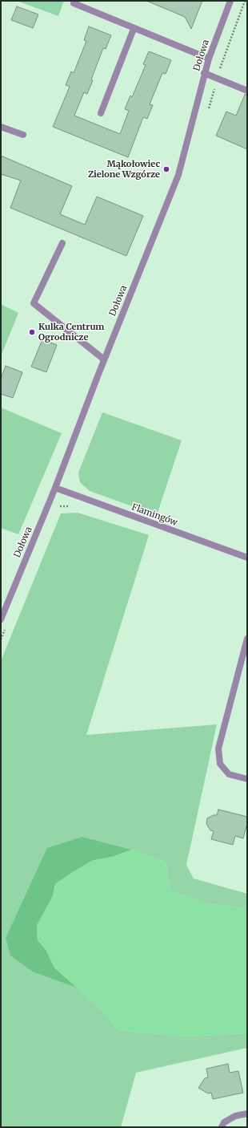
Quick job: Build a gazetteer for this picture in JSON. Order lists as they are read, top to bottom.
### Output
{
  "streets": {
    "street": ["Dołowa", "Flamingów"]
  },
  "crossings": [
    ["Dołowa", "Flamingów"]
  ],
  "places": ["Mąkołowiec Zielone Wzgórze", "Kulka Centrum Ogrodnicze"]
}
